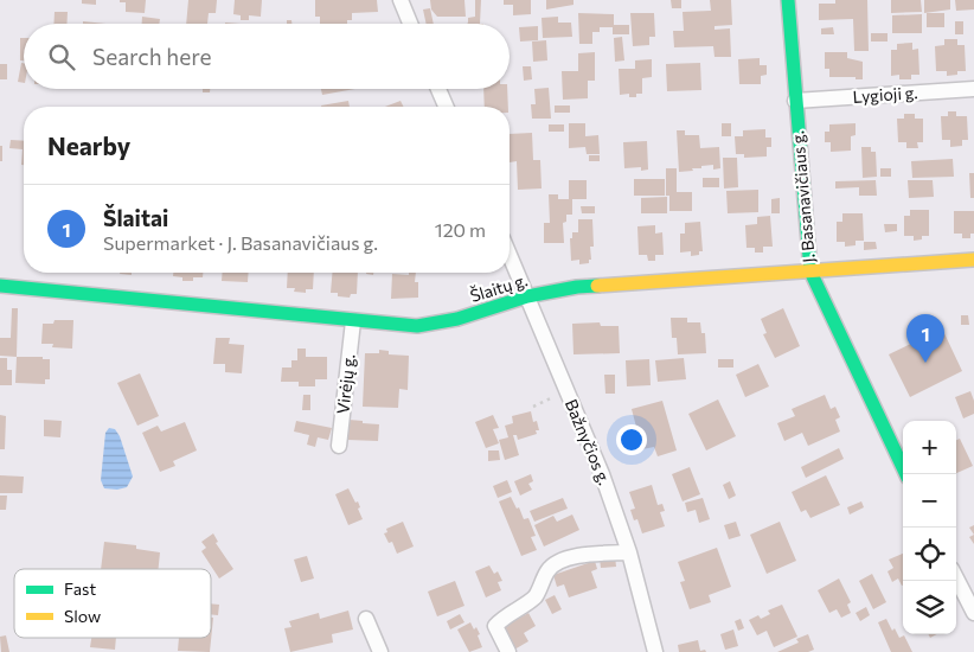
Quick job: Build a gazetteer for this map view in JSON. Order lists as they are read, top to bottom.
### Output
{
  "streets": {
    "street": [
      "Lygioji g.",
      "J. Basanavičiaus g.",
      "Šlaitų g.",
      "Virėjų g.",
      "Bažnyčios g."
    ]
  },
  "crossings": [
    ["Lygioji g.", "J. Basanavičiaus g."],
    ["J. Basanavičiaus g.", "Šlaitų g."],
    ["Šlaitų g.", "Virėjų g."],
    ["Šlaitų g.", "Bažnyčios g."]
  ],
  "legend": ["Fast", "Slow"],
  "page": {
    "search": "Search here",
    "heading": "Nearby",
    "list": [
      {
        "mark": "1",
        "name": "Šlaitai",
        "note": "Supermarket · J. Basanavičiaus g.",
        "value": "120 m"
      }
    ],
    "pins": "1",
    "map_buttons": ["+", "−"]
  }
}
